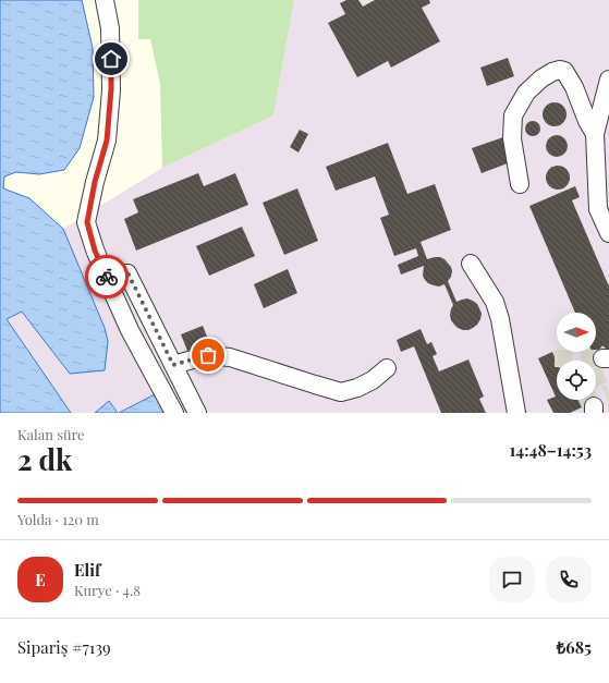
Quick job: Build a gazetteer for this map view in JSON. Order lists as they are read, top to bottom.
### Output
{
  "north": "right",
  "page": {
    "heading": ["2 dk", "Kalan süre", "14:48–14:53"],
    "panel": [
      "Elif",
      "Kurye · 4.8",
      "Sipariş #7139",
      "₺685"
    ],
    "bar": "Yolda · 120 m",
    "round": "E"
  }
}
